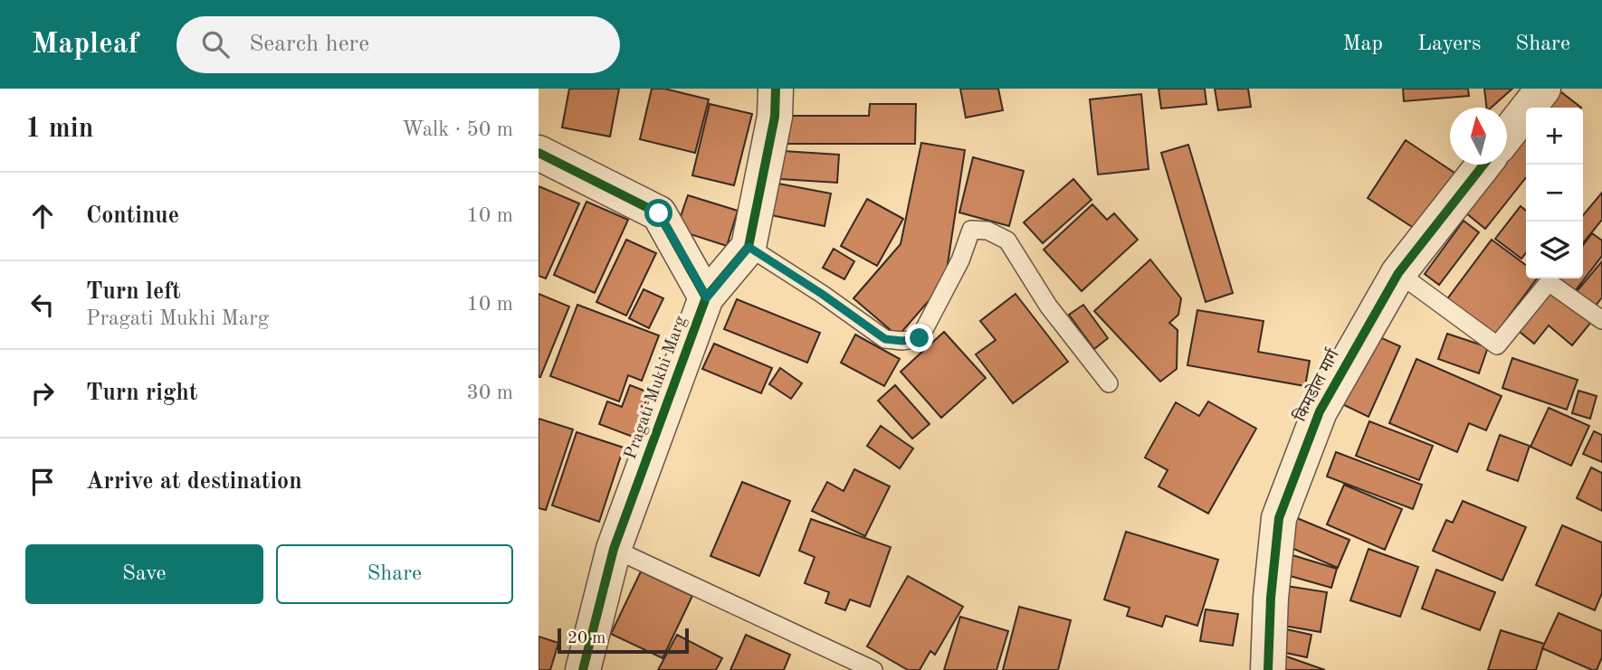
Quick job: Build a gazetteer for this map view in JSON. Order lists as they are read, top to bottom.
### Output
{
  "streets": {
    "street": ["किमडोल मार्ग", "Pragati Mukhi Marg"]
  },
  "scale_bar": "20 m",
  "north": "top",
  "page": {
    "header": "Mapleaf",
    "search": "Search here",
    "nav": ["Map", "Layers", "Share"],
    "heading": ["1 min", "Walk · 50 m"],
    "map_buttons": ["+", "−"],
    "list": [
      ["Continue", "10 m"],
      ["Turn left", "Pragati Mukhi Marg", "10 m"],
      ["Turn right", "30 m"],
      "Arrive at destination"
    ],
    "buttons": ["Save", "Share"],
    "scale": "20 m"
  }
}
